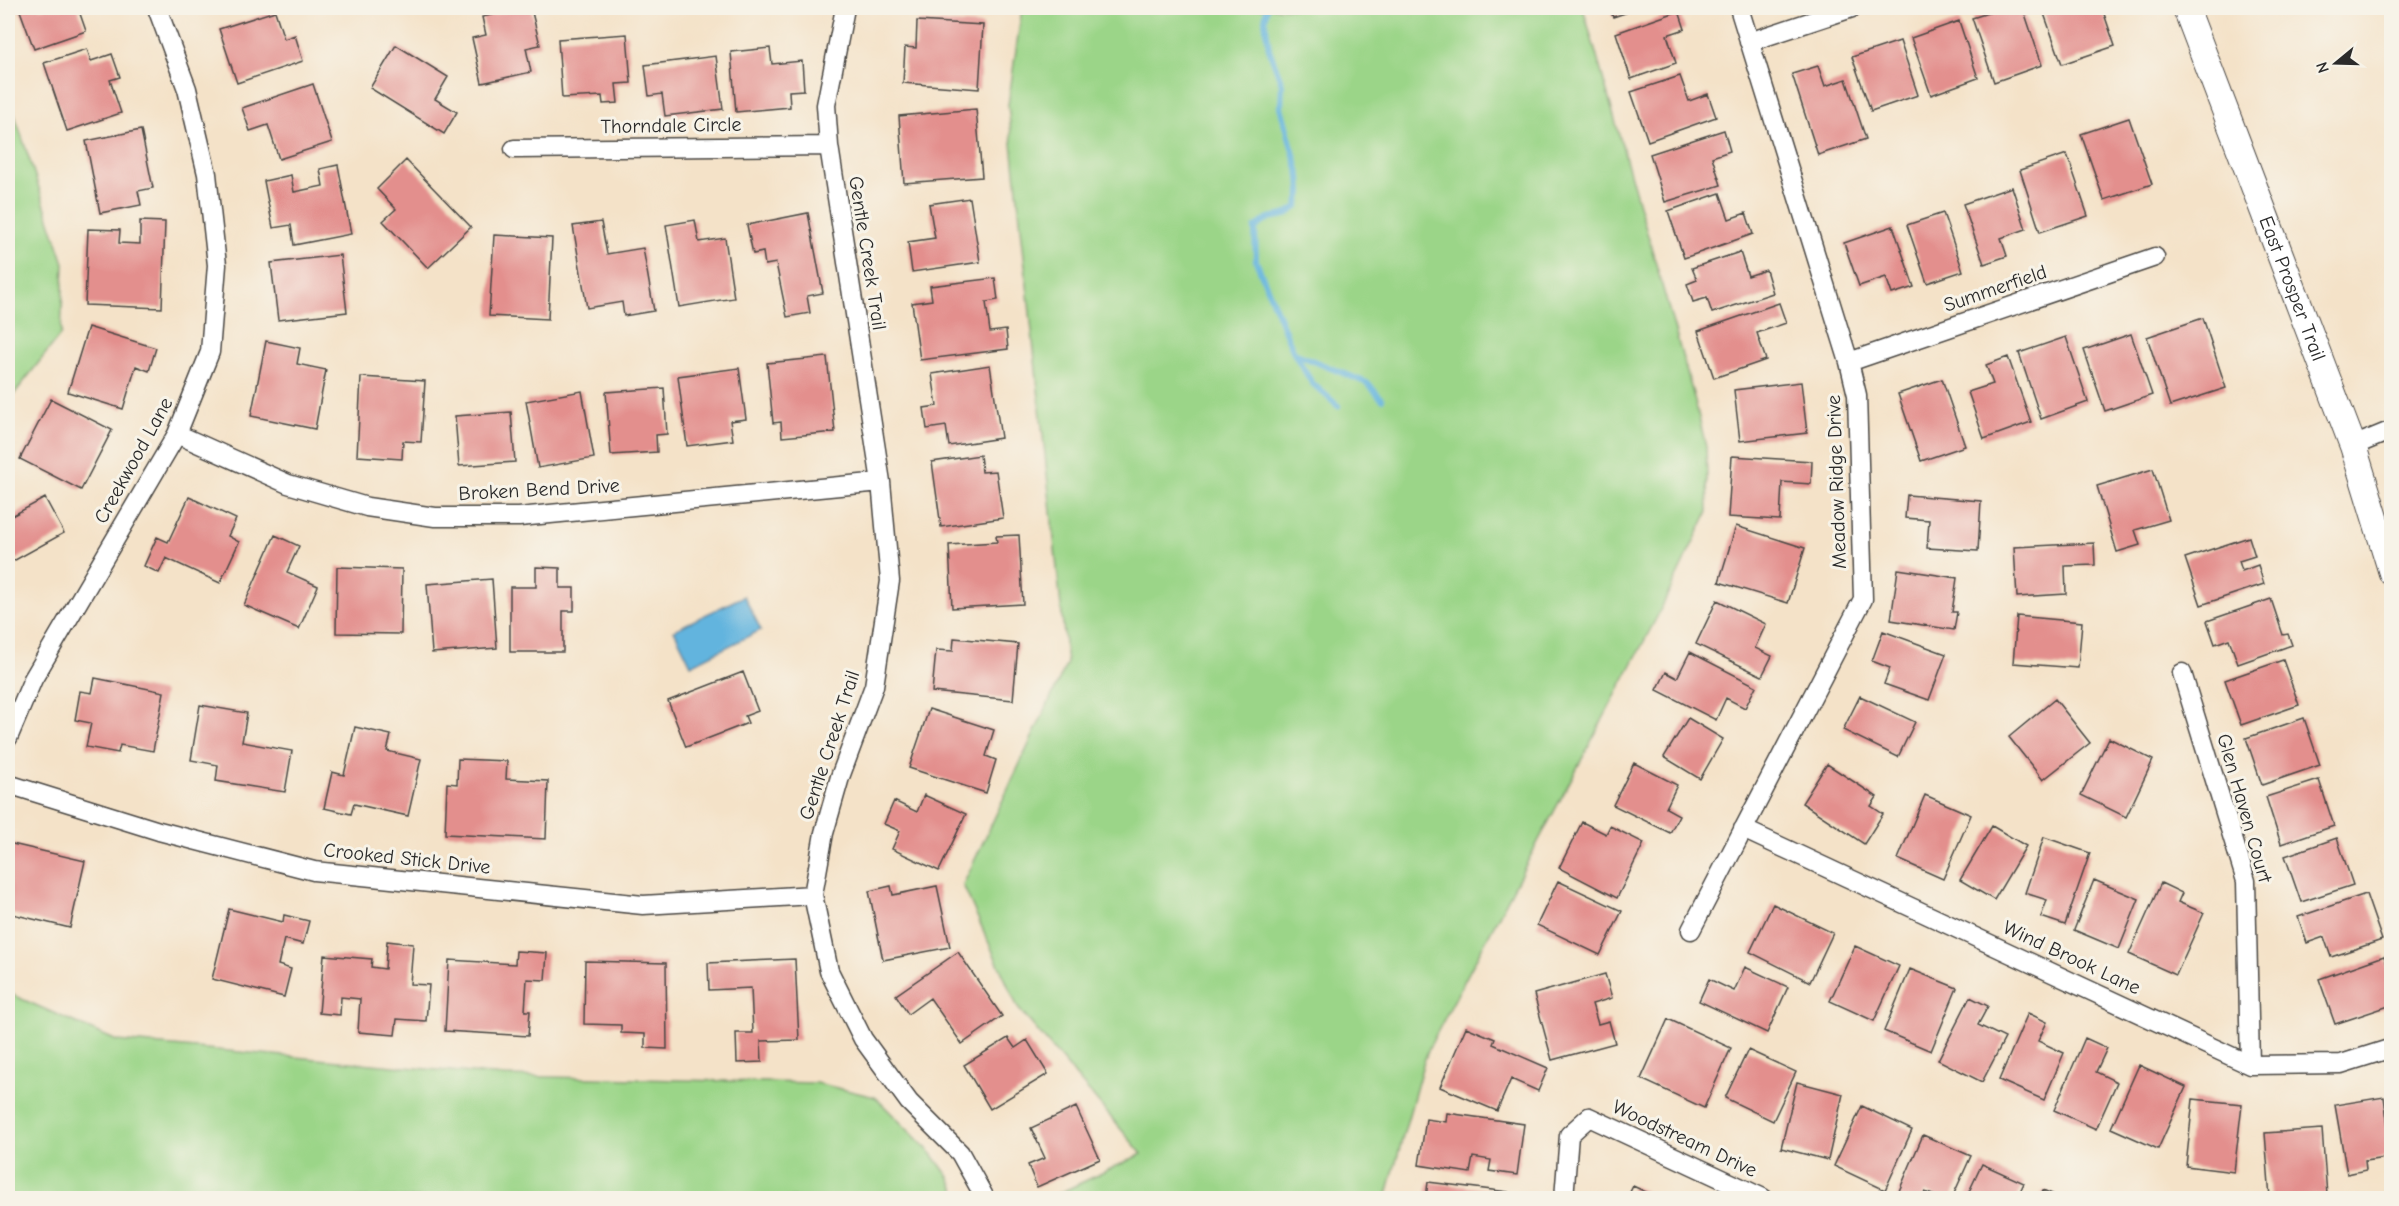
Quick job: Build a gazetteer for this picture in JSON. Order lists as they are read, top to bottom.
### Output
{
  "streets": {
    "main road": ["East Prosper Trail"],
    "street": [
      "Thorndale Circle",
      "Gentle Creek Trail",
      "Summerfield",
      "Creekwood Lane",
      "Meadow Ridge Drive",
      "Broken Bend Drive",
      "Glen Haven Court",
      "Crooked Stick Drive",
      "Wind Brook Lane",
      "Woodstream Drive"
    ]
  },
  "crossings": [
    ["Thorndale Circle", "Gentle Creek Trail"],
    ["Gentle Creek Trail", "Broken Bend Drive"],
    ["Gentle Creek Trail", "Crooked Stick Drive"],
    ["Summerfield", "Meadow Ridge Drive"],
    ["Creekwood Lane", "Broken Bend Drive"],
    ["Meadow Ridge Drive", "Wind Brook Lane"],
    ["Glen Haven Court", "Wind Brook Lane"]
  ],
  "north": "left"
}
